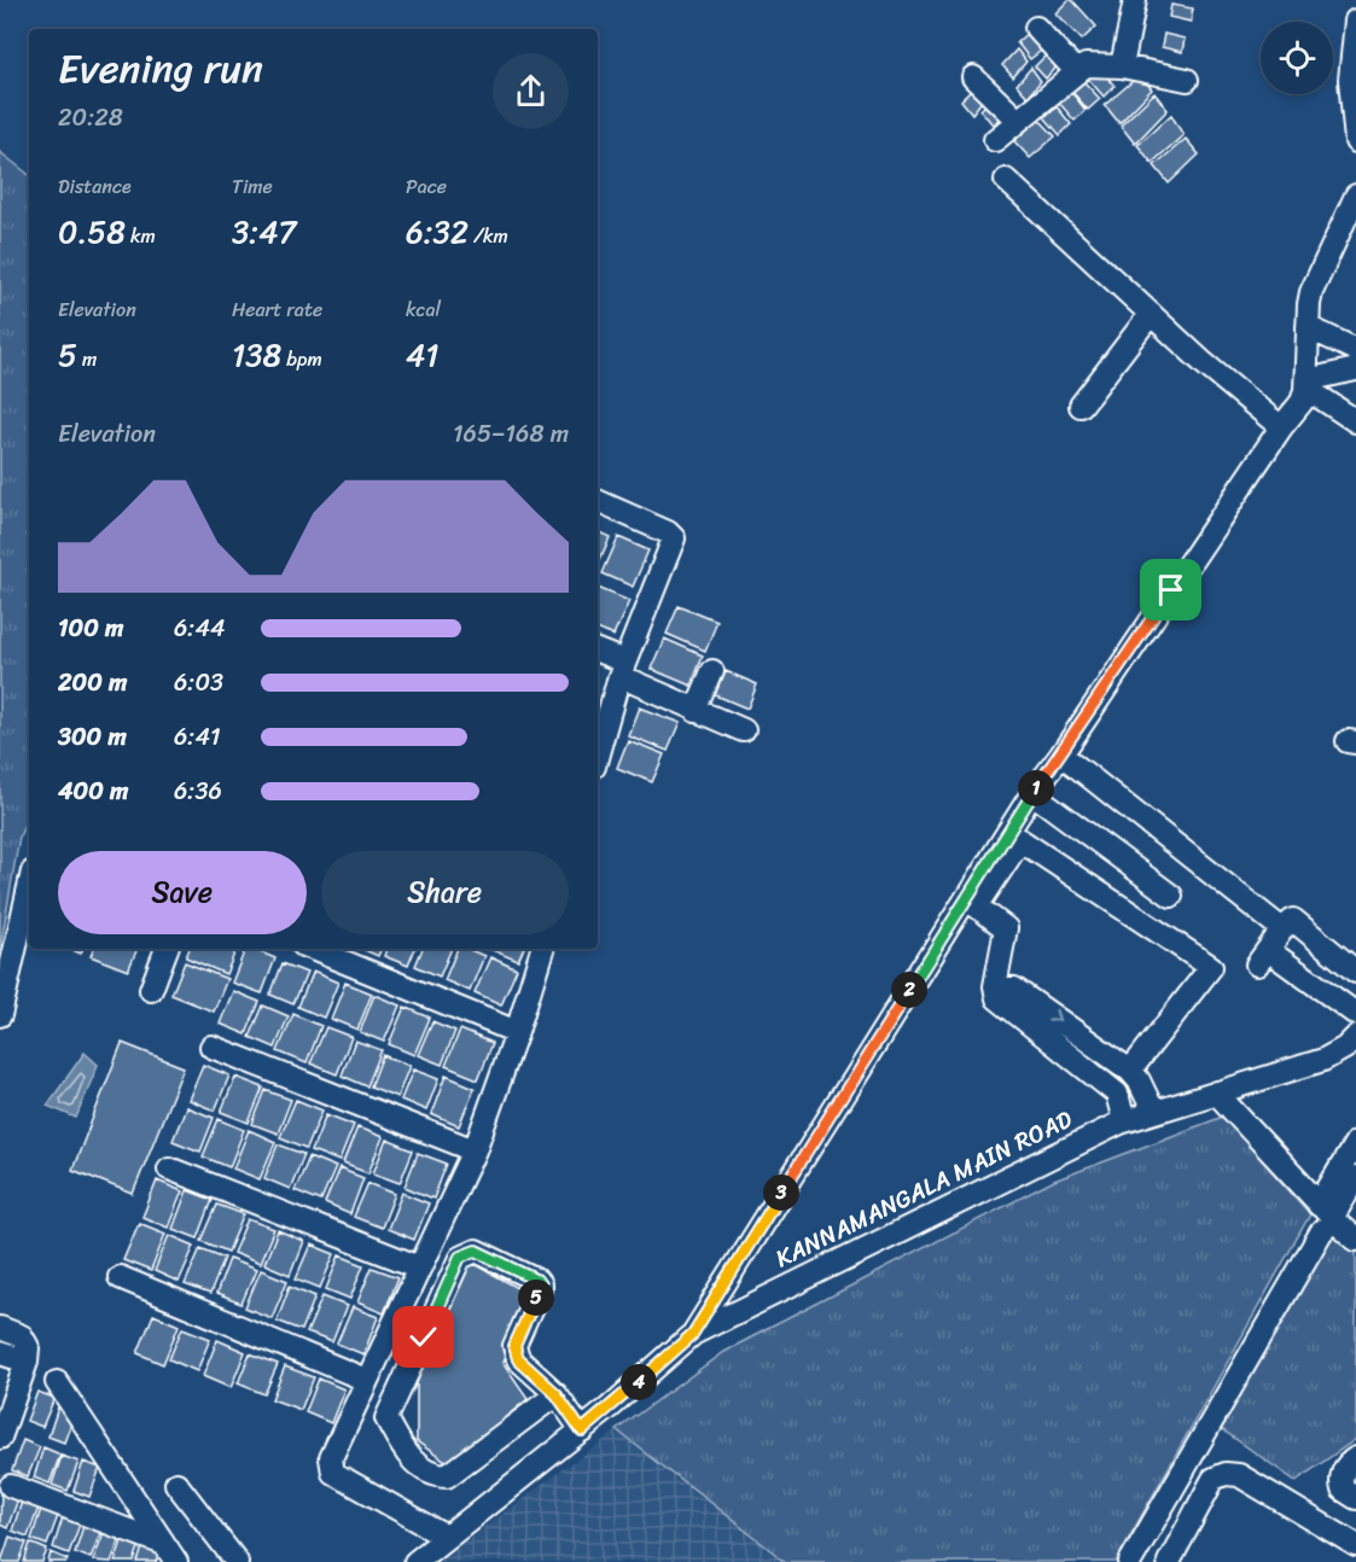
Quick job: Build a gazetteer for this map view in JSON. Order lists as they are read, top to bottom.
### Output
{
  "streets": {
    "street": ["KANNAMANGALA MAIN ROAD"]
  },
  "page": {
    "heading": ["Evening run", "20:28"],
    "stats": [
      ["Distance", "0.58 km"],
      ["Time", "3:47"],
      ["Pace", "6:32 /km"],
      ["Elevation", "5 m"],
      ["Heart rate", "138 bpm"],
      ["kcal", "41"]
    ],
    "chart": ["Elevation", "165–168 m"],
    "list": [
      {
        "name": "100 m",
        "note": "6:44"
      },
      {
        "name": "200 m",
        "note": "6:03"
      },
      {
        "name": "300 m",
        "note": "6:41"
      },
      {
        "name": "400 m",
        "note": "6:36"
      }
    ],
    "pins": [
      "1",
      "2",
      "3",
      "5",
      "4"
    ],
    "buttons": ["Save", "Share"]
  }
}
